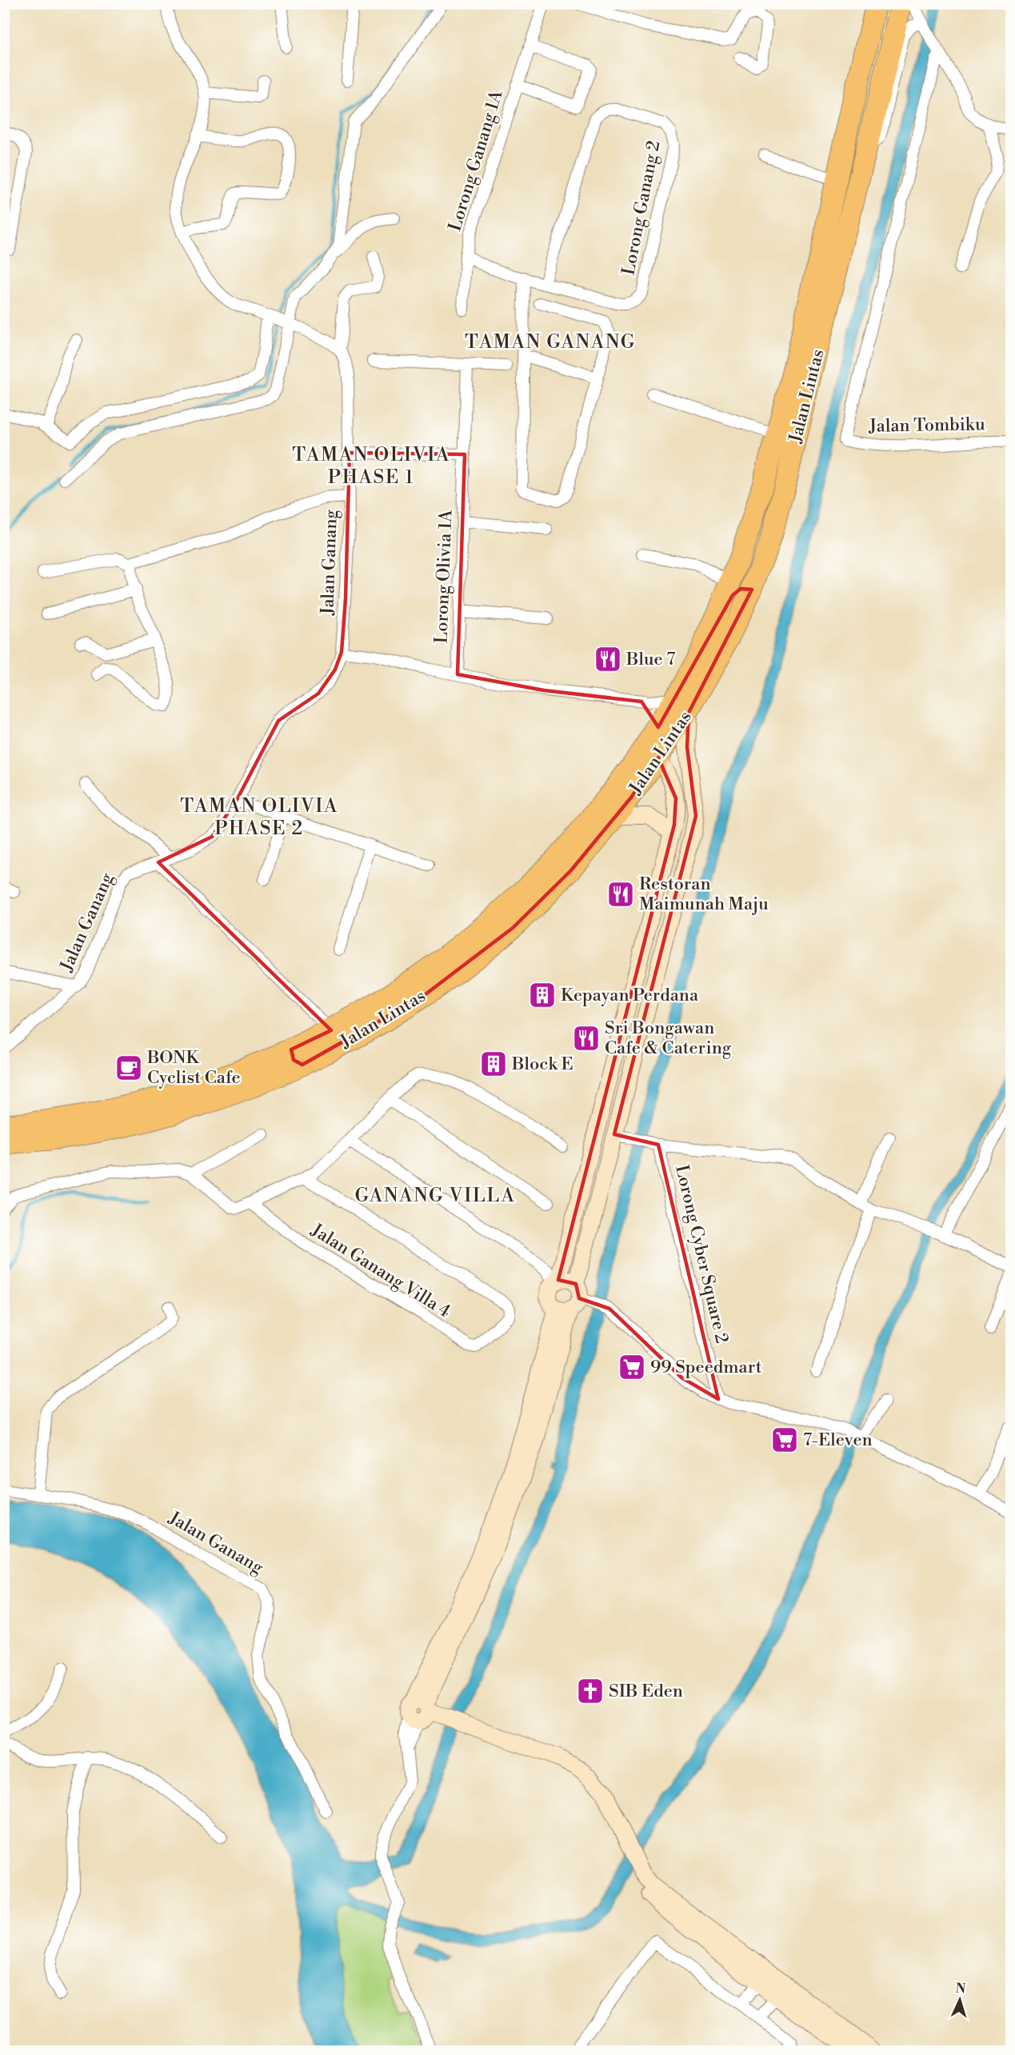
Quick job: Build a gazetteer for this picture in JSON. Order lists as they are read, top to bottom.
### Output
{
  "streets": {
    "highway": ["Jalan Lintas"],
    "street": [
      "Lorong Ganang 1A",
      "Lorong Ganang 2",
      "Jalan Tombiku",
      "Jalan Ganang",
      "Lorong Olivia 1A",
      "Lorong Cyber Square 2",
      "Jalan Ganang Villa 4"
    ]
  },
  "crossings": [
    ["Lorong Ganang 1A", "Lorong Ganang 2"]
  ],
  "districts": [
    "TAMAN GANANG",
    "TAMAN OLIVIA PHASE 1",
    "TAMAN OLIVIA PHASE 2",
    "GANANG VILLA"
  ],
  "places": {
    "restaurant": ["Blue 7", "Restoran Maimunah Maju", "Sri Bongawan Cafe & Catering"],
    "building": ["Kepayan Perdana", "Block E"],
    "cafe": ["BONK Cyclist Cafe"],
    "supermarket": ["99 Speedmart", "7-Eleven"],
    "church": ["SIB Eden"]
  },
  "north": "top"
}
